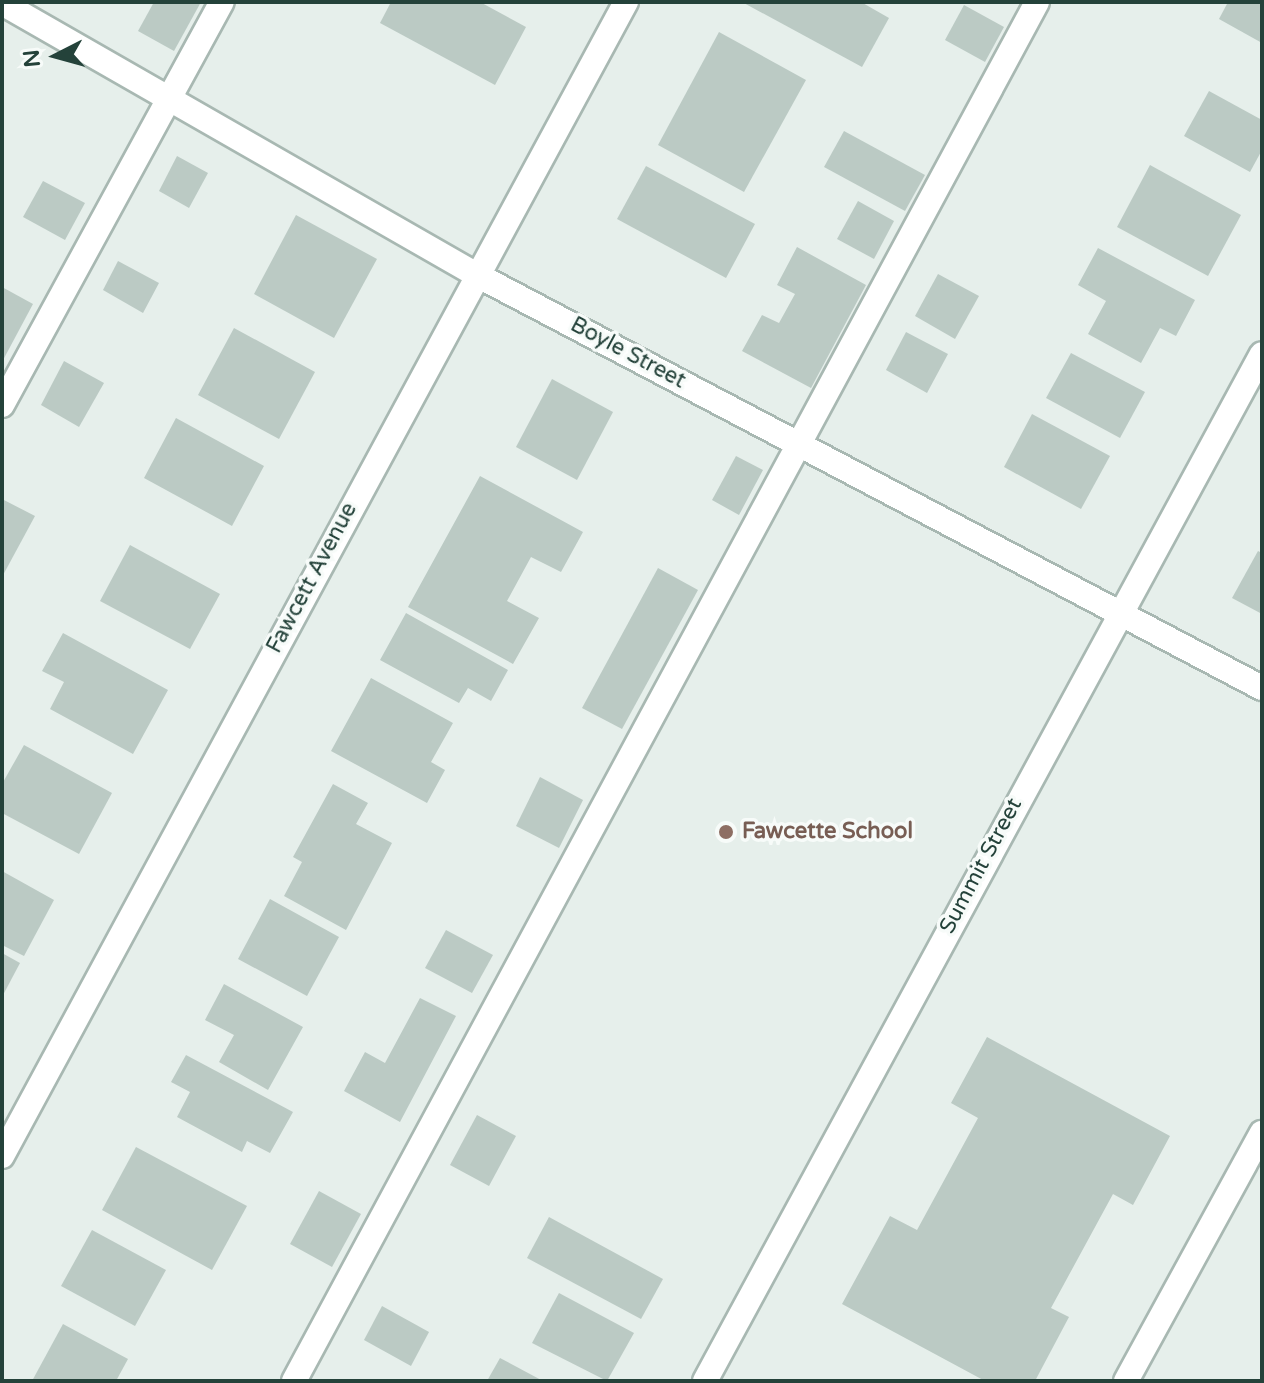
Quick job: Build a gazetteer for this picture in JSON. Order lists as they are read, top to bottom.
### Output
{
  "streets": {
    "street": ["Boyle Street", "Fawcett Avenue", "Summit Street"]
  },
  "crossings": [
    ["Boyle Street", "Fawcett Avenue"],
    ["Boyle Street", "Summit Street"]
  ],
  "places": ["Fawcette School"],
  "north": "left"
}
